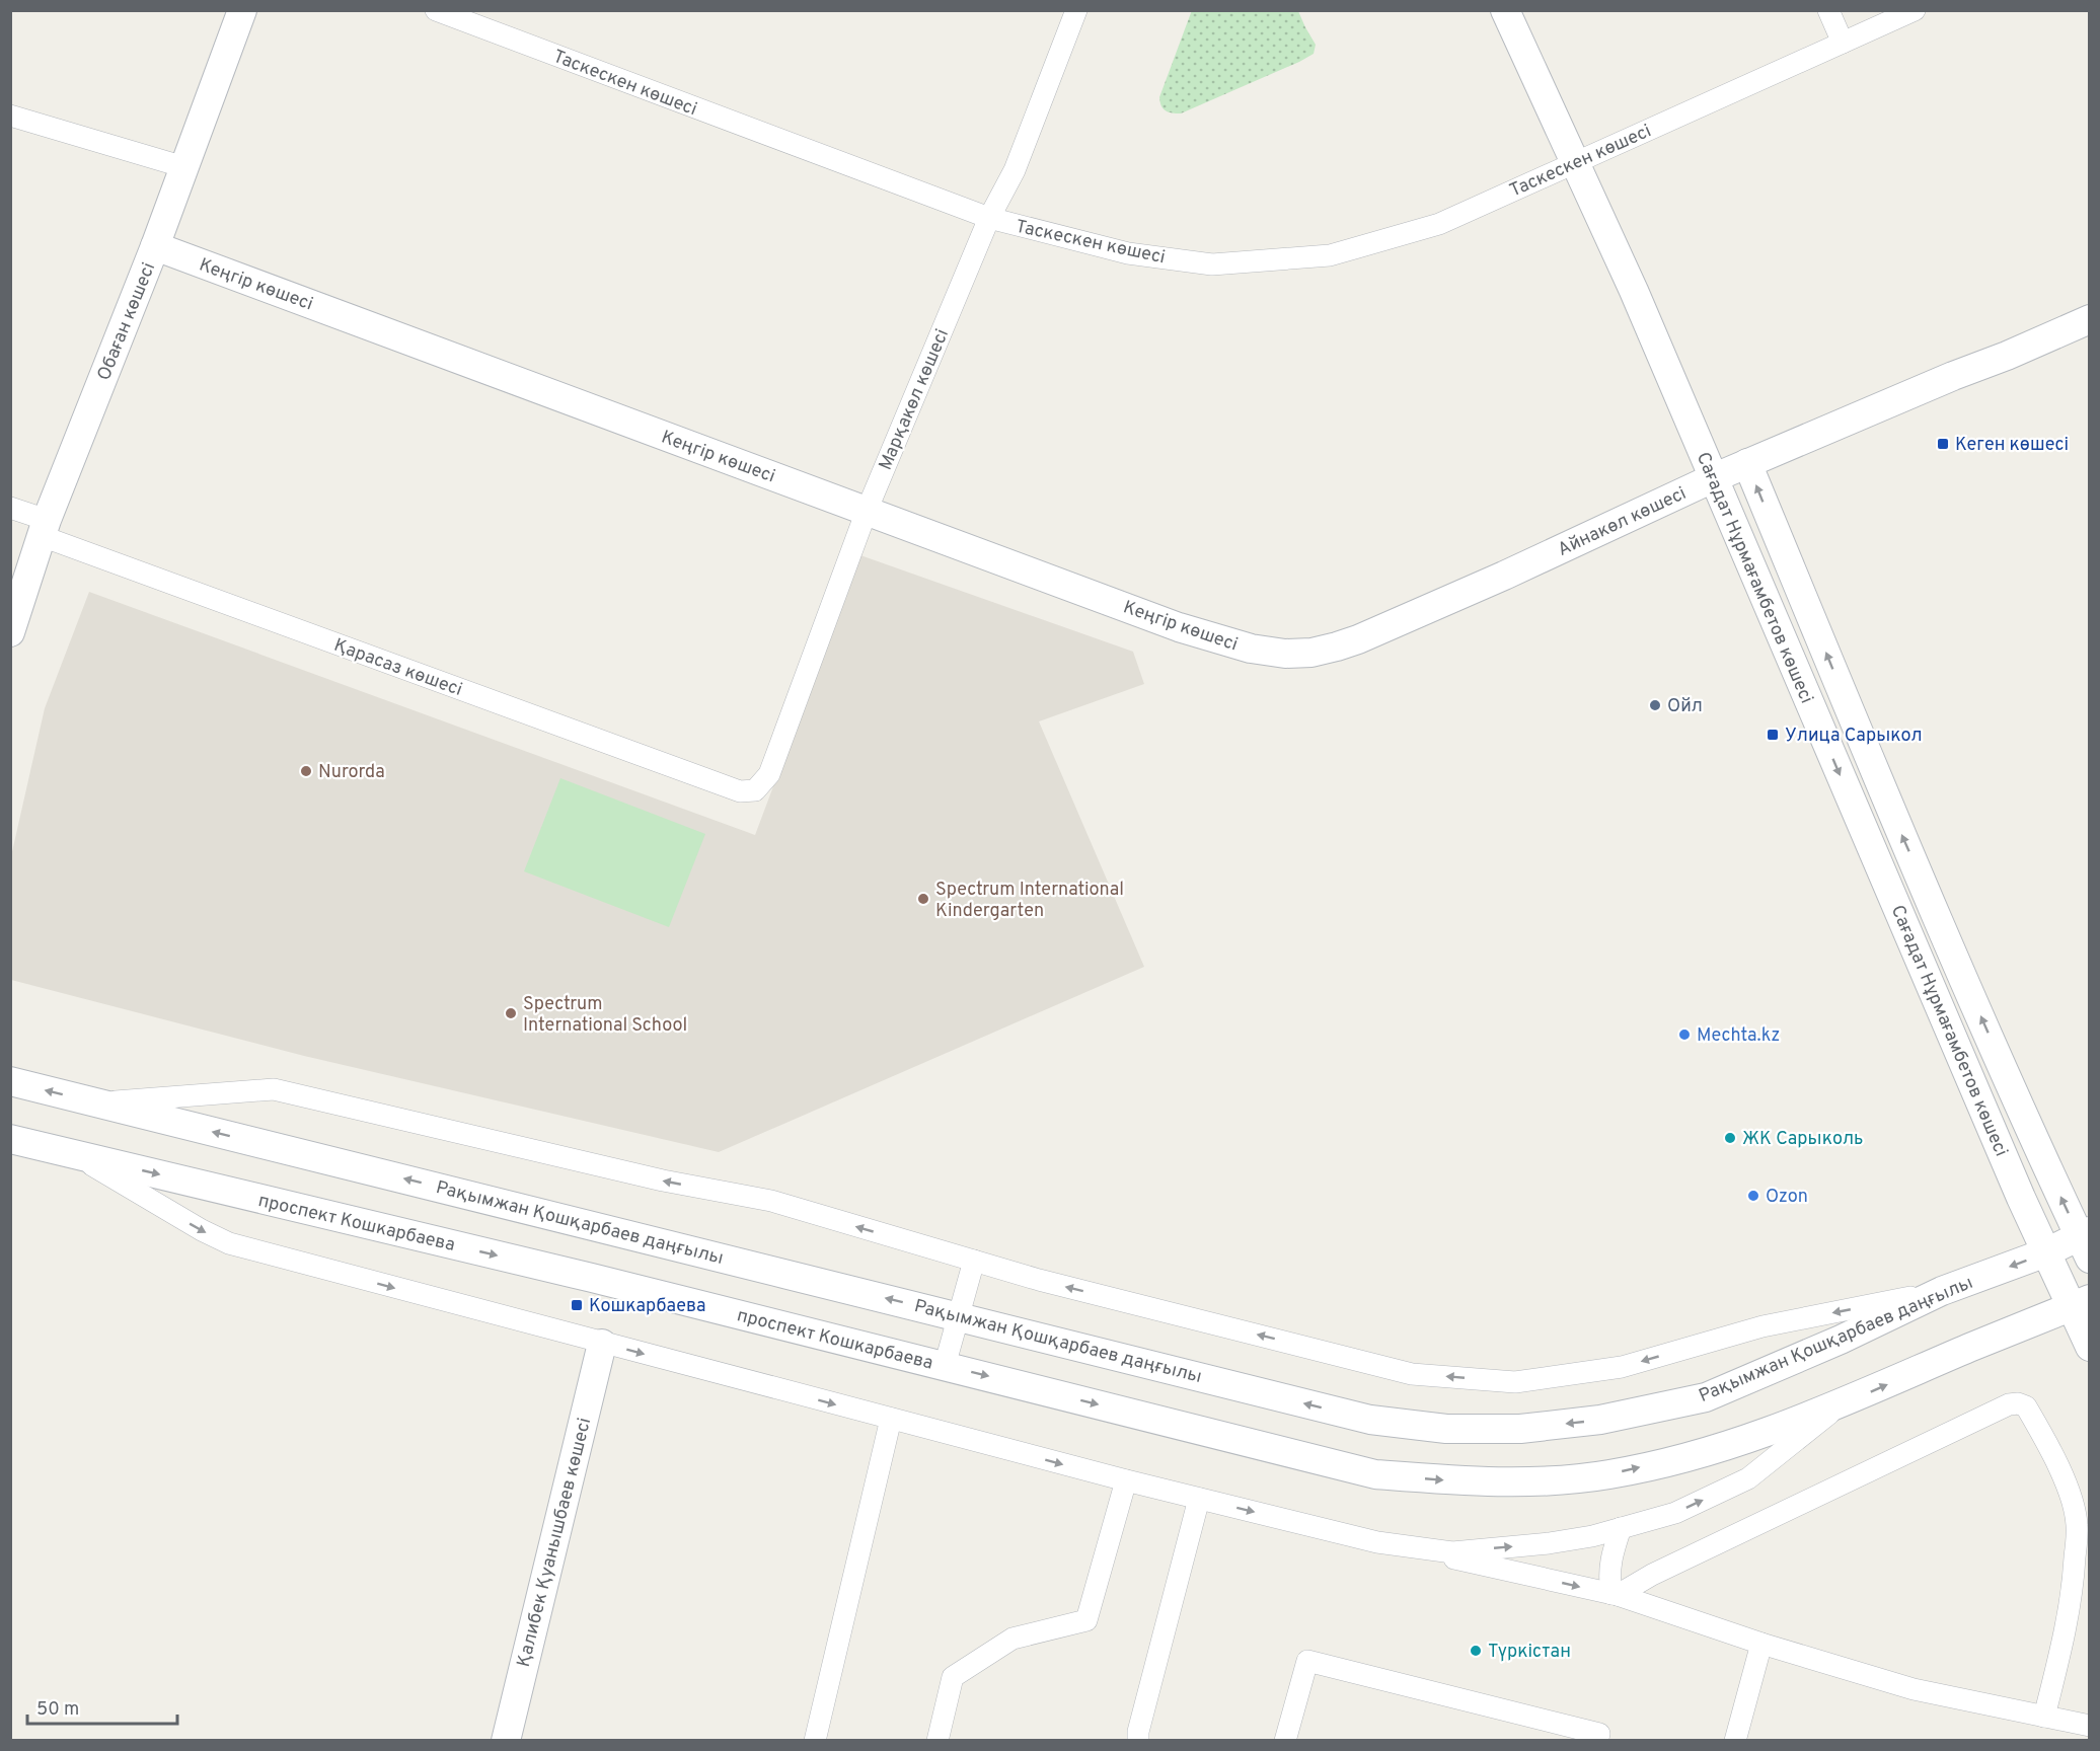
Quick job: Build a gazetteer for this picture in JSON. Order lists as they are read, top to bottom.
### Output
{
  "streets": {
    "street": [
      "Таскескен көшесі",
      "Кеңгір көшесі",
      "Обаған көшесі",
      "Марқакөл көшесі",
      "Айнакөл көшесі",
      "Сағадат Нұрмағамбетов көшесі",
      "Қарасаз көшесі",
      "проспект Кошкарбаева",
      "Рақымжан Қошқарбаев даңғылы",
      "Қалибек Қуанышбаев көшесі"
    ]
  },
  "crossings": [
    ["Таскескен көшесі", "Марқакөл көшесі"],
    ["Таскескен көшесі", "Сағадат Нұрмағамбетов көшесі"],
    ["Кеңгір көшесі", "Обаған көшесі"],
    ["Кеңгір көшесі", "Марқакөл көшесі"],
    ["Кеңгір көшесі", "Айнакөл көшесі"],
    ["Обаған көшесі", "Қарасаз көшесі"],
    ["Марқакөл көшесі", "Қарасаз көшесі"],
    ["Айнакөл көшесі", "Сағадат Нұрмағамбетов көшесі"],
    ["Сағадат Нұрмағамбетов көшесі", "Рақымжан Қошқарбаев даңғылы"]
  ],
  "places": {
    "transit": ["Кеген көшесі", "Улица Сарыкол", "Кошкарбаева"],
    "other": [
      "Ойл",
      "Nurorda",
      "Spectrum International Kindergarten",
      "Spectrum International School",
      "Mechta.kz",
      "ЖК Сарыколь",
      "Ozon",
      "Түркістан"
    ]
  },
  "scale_bar": "50 m"
}
